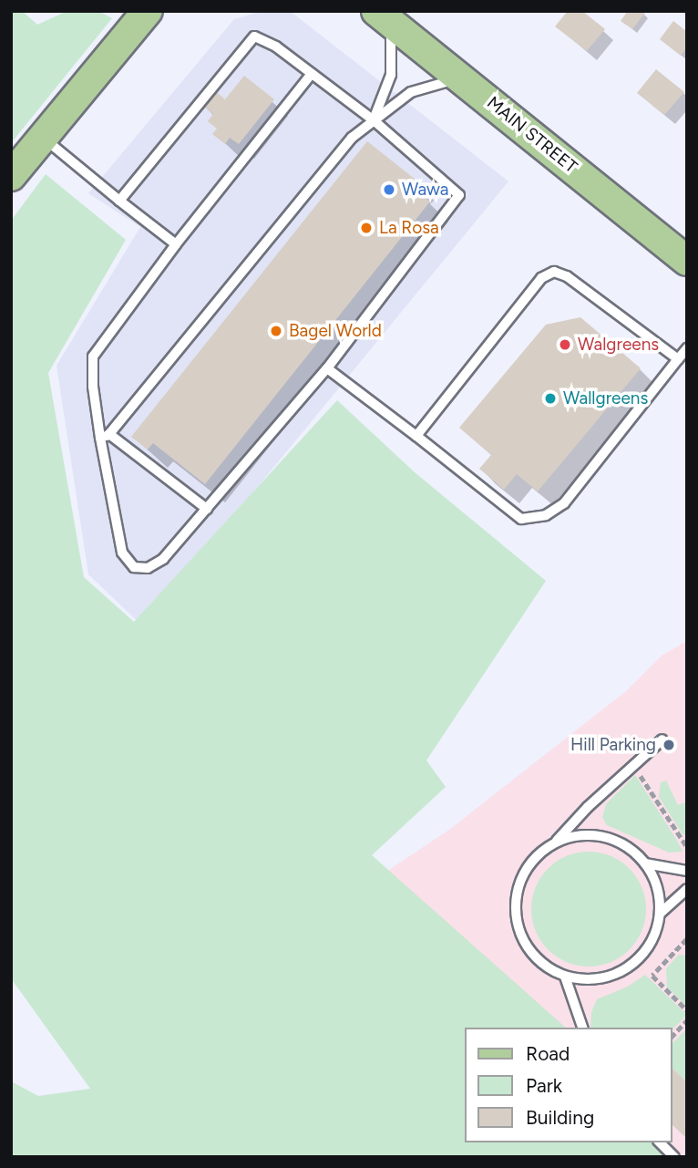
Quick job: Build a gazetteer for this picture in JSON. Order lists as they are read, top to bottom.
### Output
{
  "streets": {
    "main road": ["MAIN STREET"]
  },
  "places": [
    "Wawa",
    "La Rosa",
    "Bagel World",
    "Walgreens",
    "Wallgreens",
    "Hill Parking"
  ],
  "legend": ["Road", "Park", "Building"]
}
